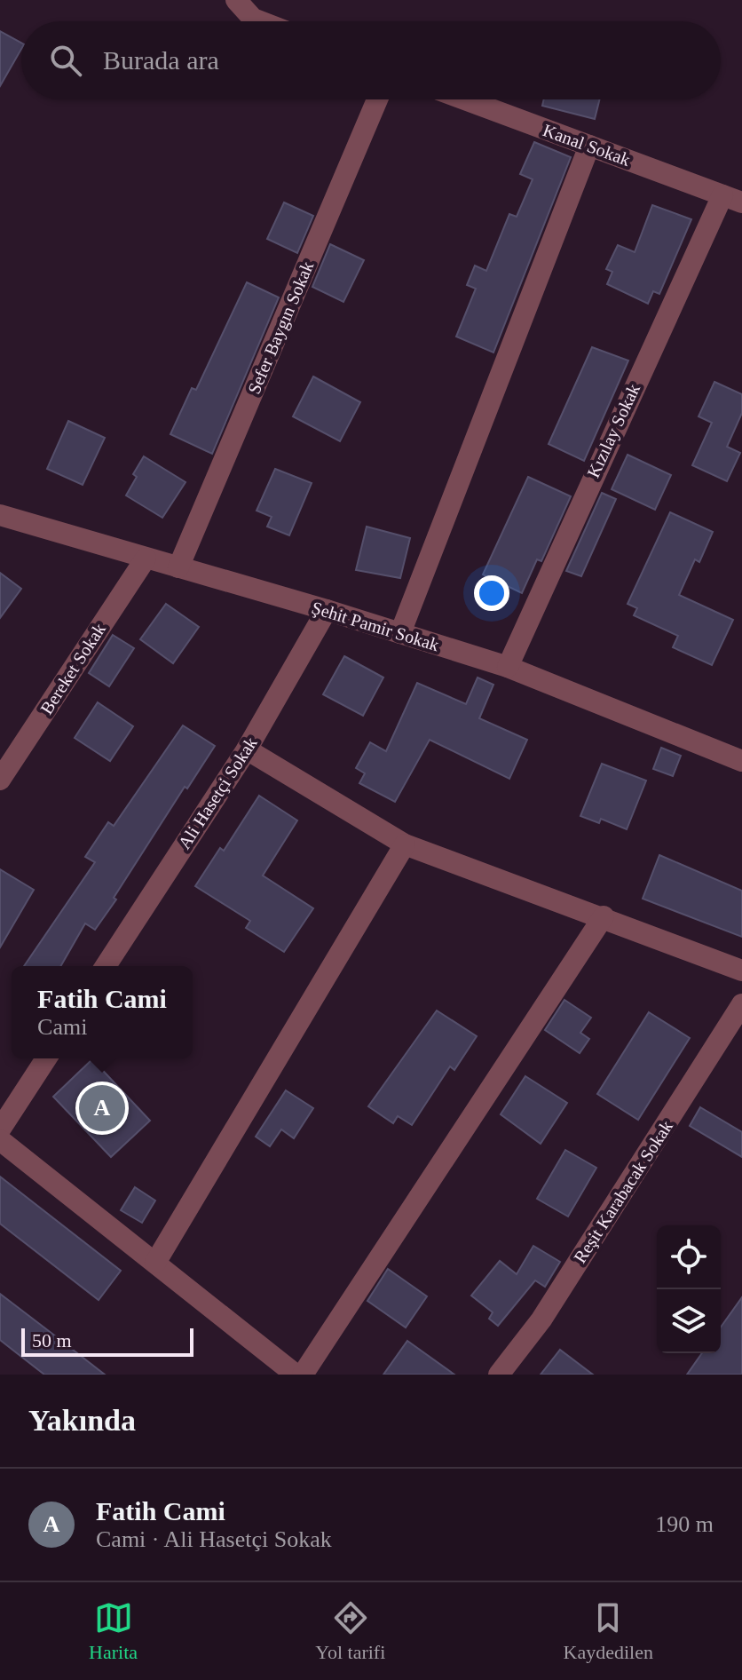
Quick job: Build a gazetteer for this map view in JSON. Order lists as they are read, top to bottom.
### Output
{
  "streets": {
    "street": [
      "Kanal Sokak",
      "Sefer Baygın Sokak",
      "Kızılay Sokak",
      "Şehit Pamir Sokak",
      "Bereket Sokak",
      "Ali Hasetçi Sokak",
      "Reşit Karabacak Sokak"
    ]
  },
  "crossings": [
    ["Kanal Sokak", "Kızılay Sokak"],
    ["Sefer Baygın Sokak", "Şehit Pamir Sokak"],
    ["Kızılay Sokak", "Şehit Pamir Sokak"],
    ["Şehit Pamir Sokak", "Bereket Sokak"],
    ["Şehit Pamir Sokak", "Ali Hasetçi Sokak"]
  ],
  "scale_bar": "50 m",
  "page": {
    "search": "Burada ara",
    "popup": ["Fatih Cami", "Cami"],
    "pins": "A",
    "scale": "50 m",
    "heading": "Yakında",
    "list": [
      {
        "mark": "A",
        "name": "Fatih Cami",
        "note": "Cami · Ali Hasetçi Sokak",
        "value": "190 m"
      }
    ],
    "nav": ["Harita", "Yol tarifi", "Kaydedilen"]
  }
}
